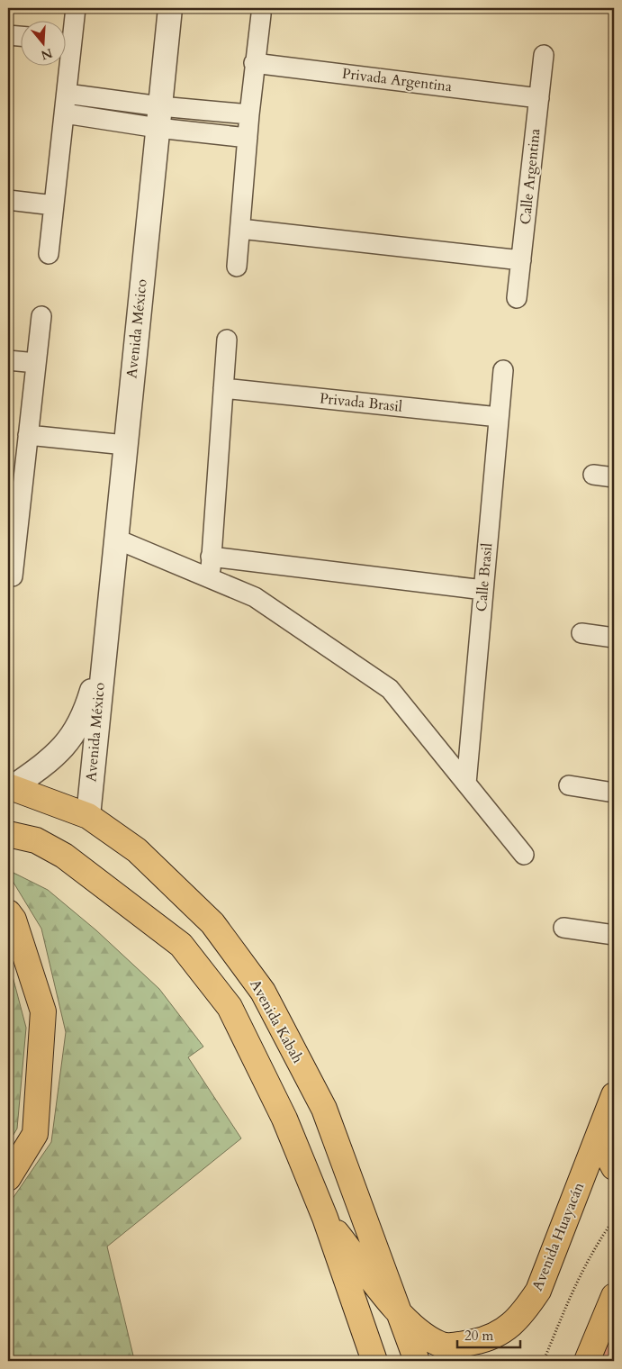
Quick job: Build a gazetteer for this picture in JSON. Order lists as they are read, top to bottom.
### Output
{
  "streets": {
    "main road": ["Avenida Kabah", "Avenida Huayacán"],
    "street": [
      "Privada Argentina",
      "Calle Argentina",
      "Avenida México",
      "Privada Brasil",
      "Calle Brasil"
    ]
  },
  "crossings": [
    ["Privada Argentina", "Calle Argentina"],
    ["Avenida México", "Avenida Kabah"],
    ["Privada Brasil", "Calle Brasil"],
    ["Avenida Kabah", "Avenida Huayacán"]
  ],
  "scale_bar": "20 m",
  "north": "bottom"
}
